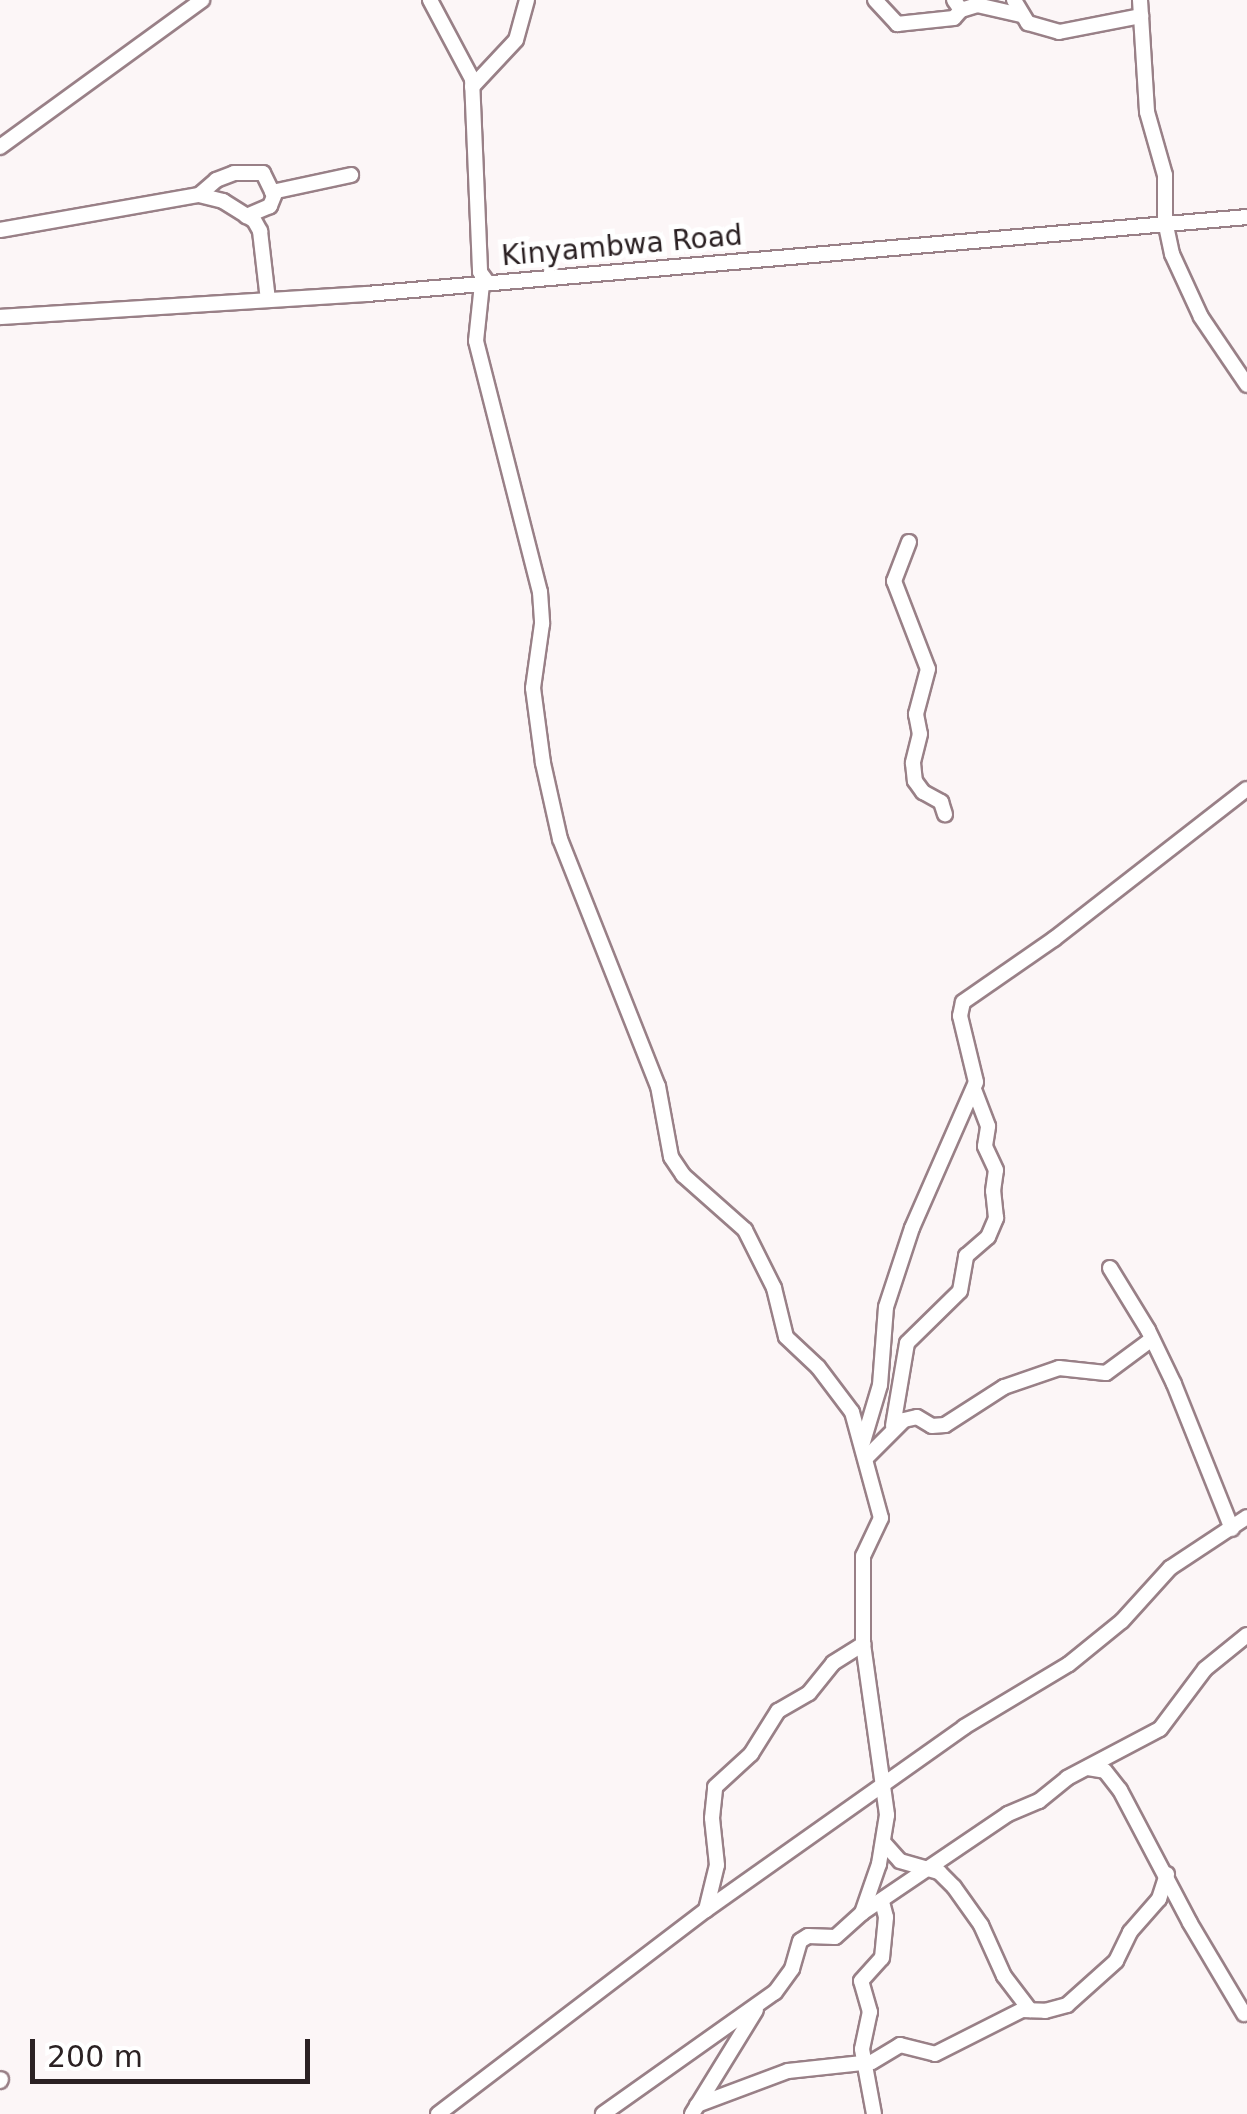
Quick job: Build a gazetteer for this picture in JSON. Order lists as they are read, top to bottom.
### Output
{
  "streets": {
    "street": ["Kinyambwa Road"]
  },
  "scale_bar": "200 m"
}
